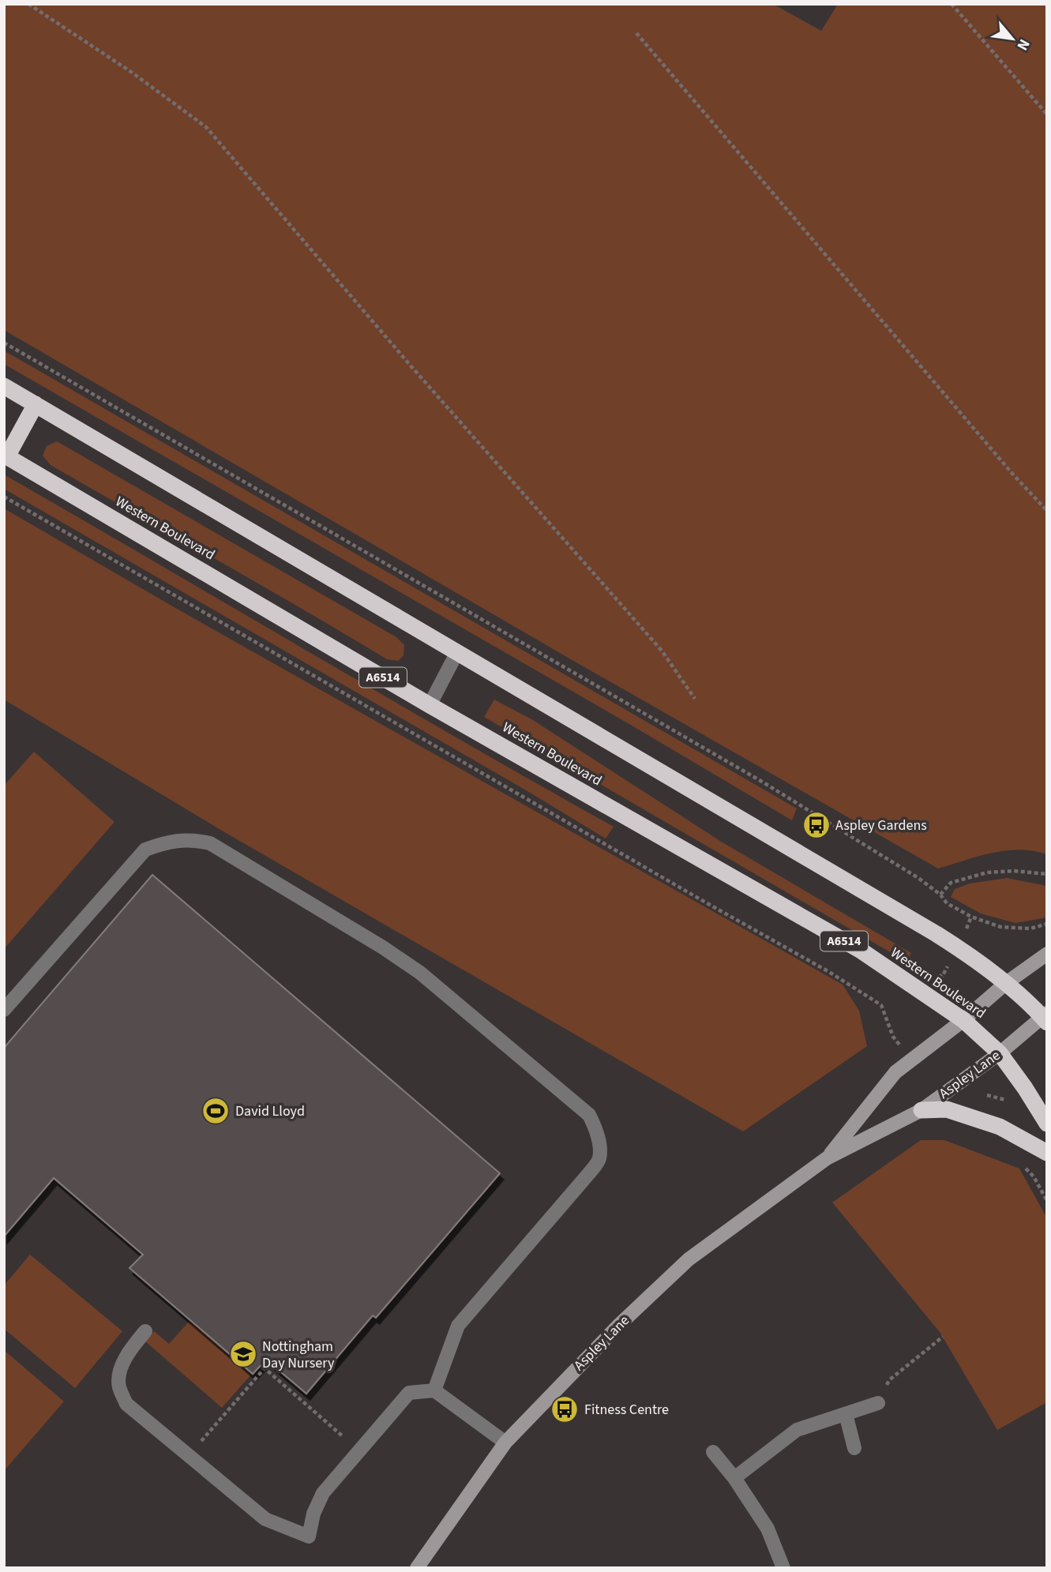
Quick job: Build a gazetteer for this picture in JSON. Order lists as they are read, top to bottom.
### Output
{
  "streets": {
    "highway": ["Western Boulevard", "A6514"],
    "main road": ["Aspley Lane"]
  },
  "crossings": [
    ["Western Boulevard", "Aspley Lane"]
  ],
  "places": {
    "bus stop": ["Aspley Gardens", "Fitness Centre"],
    "sports": ["David Lloyd"],
    "school or university": ["Nottingham Day Nursery"]
  },
  "north": "bottom right"
}
